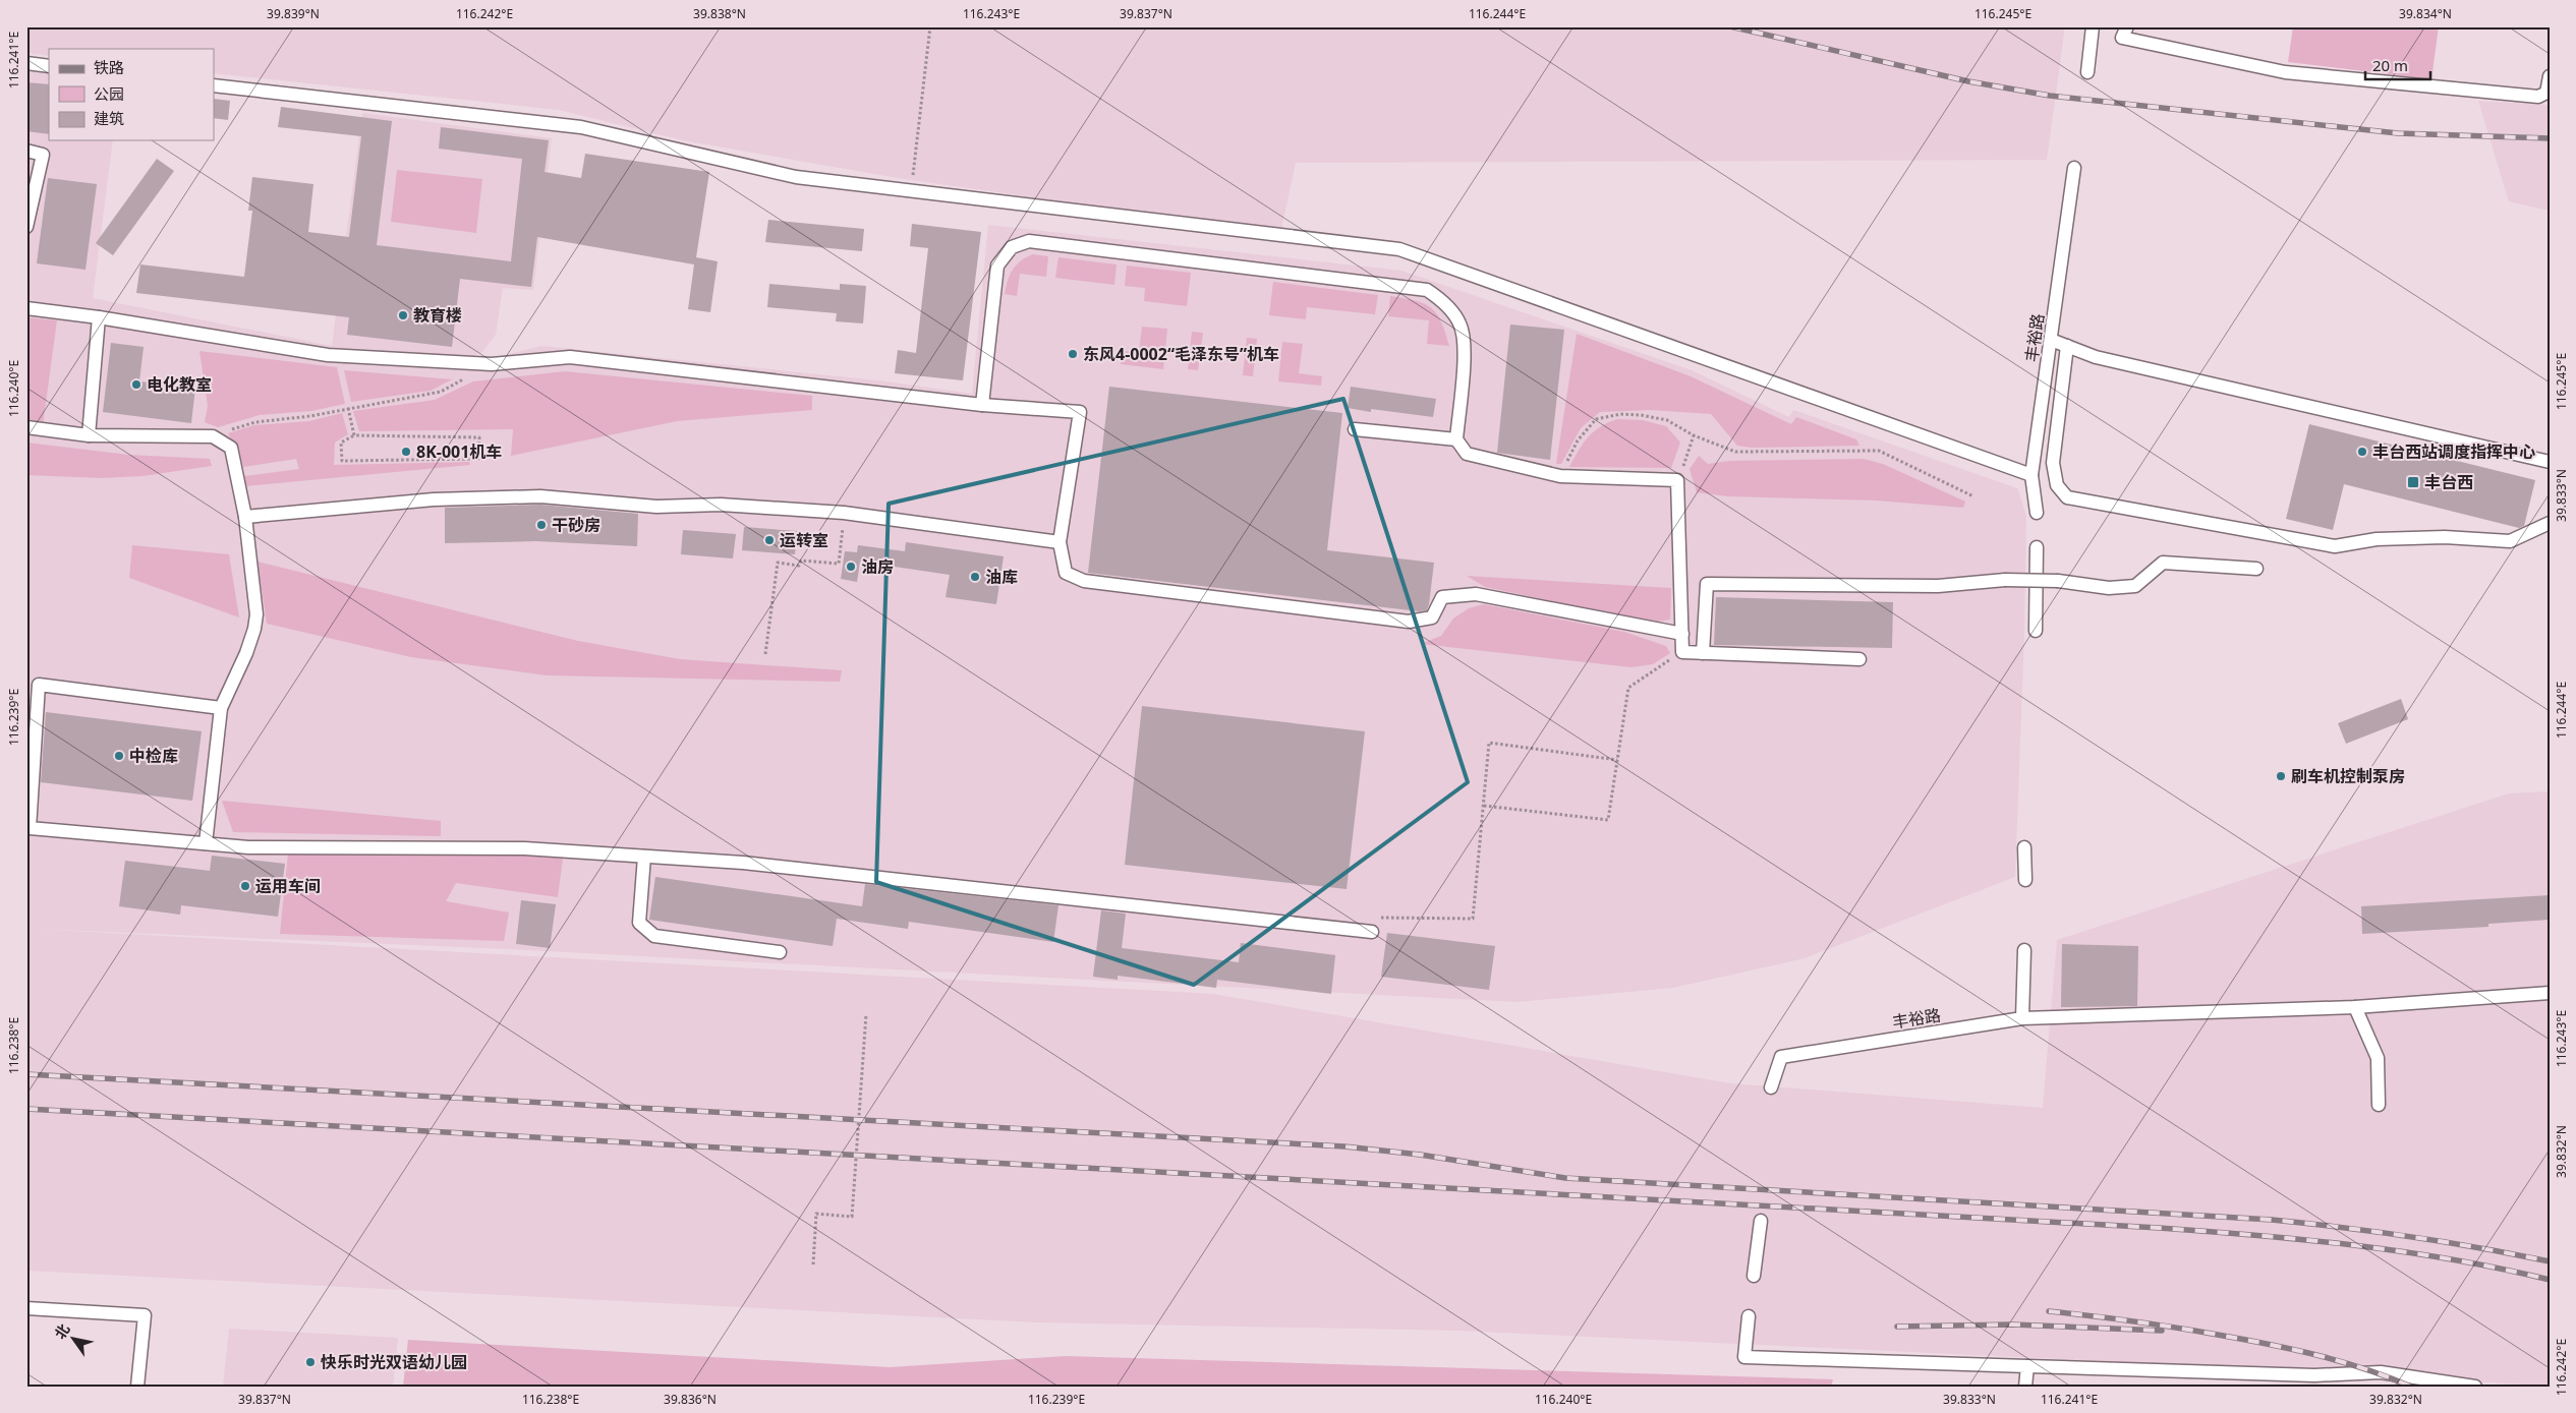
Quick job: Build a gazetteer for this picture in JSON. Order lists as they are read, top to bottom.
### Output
{
  "streets": {
    "lane": ["丰裕路"]
  },
  "places": {
    "other": [
      "教育楼",
      "东风4-0002“毛泽东号”机车",
      "电化教室",
      "8K-001机车",
      "丰台西站调度指挥中心",
      "干砂房",
      "运转室",
      "油房",
      "油库",
      "中检库",
      "刷车机控制泵房",
      "运用车间",
      "快乐时光双语幼儿园"
    ],
    "transit": ["丰台西"]
  },
  "legend": ["铁路", "公园", "建筑"],
  "scale_bar": "20 m",
  "north": "top left",
  "coordinates": [
    "39.839°N",
    "116.242°E",
    "39.838°N",
    "116.243°E",
    "39.837°N",
    "116.244°E",
    "116.245°E",
    "39.834°N",
    "116.241°E",
    "116.240°E",
    "39.833°N",
    "116.239°E",
    "116.238°E",
    "39.832°N",
    "39.836°N"
  ]
}
